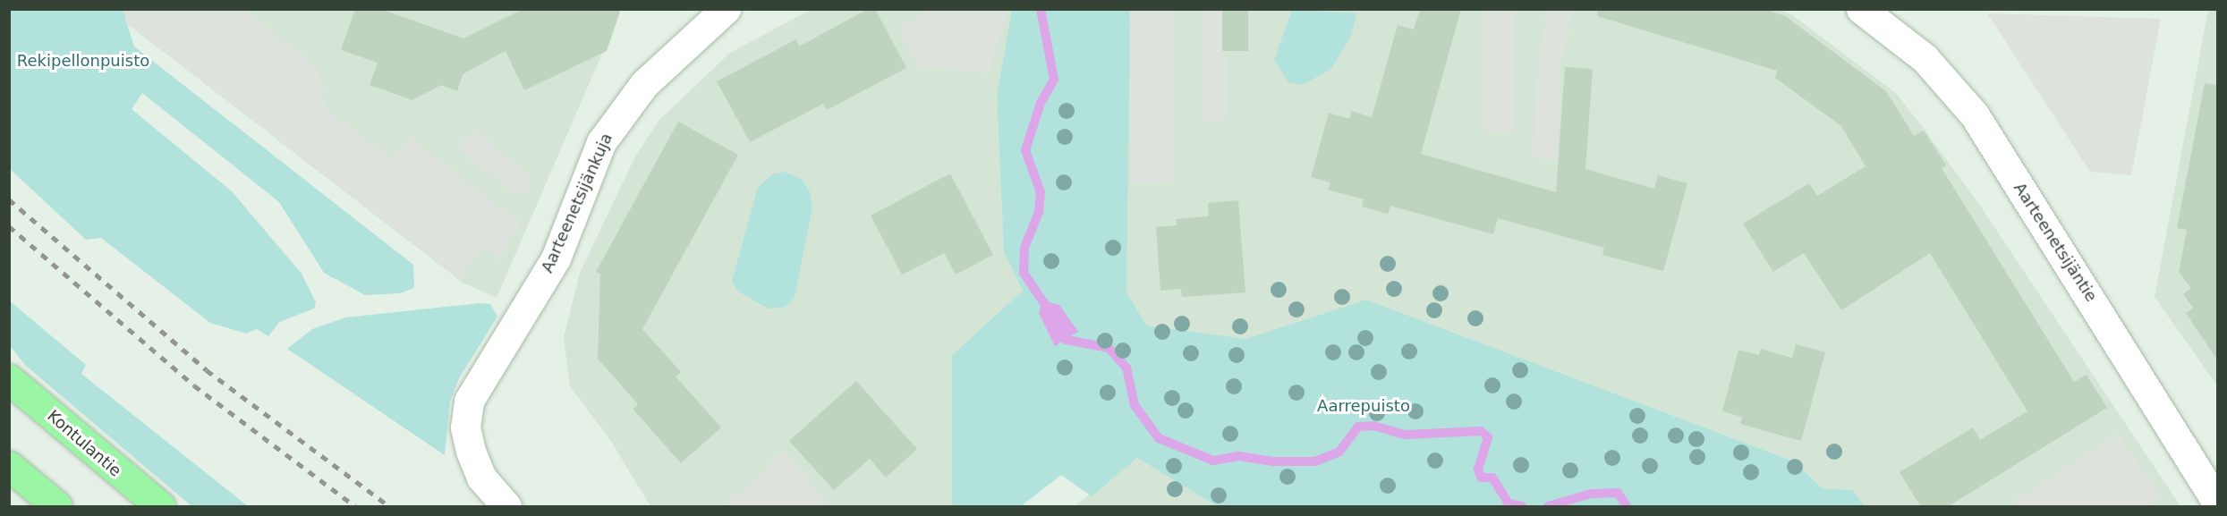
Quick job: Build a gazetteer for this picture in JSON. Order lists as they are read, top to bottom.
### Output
{
  "streets": {
    "main road": ["Kontulantie"],
    "street": ["Aarteenetsijänkuja", "Aarteenetsijäntie"]
  },
  "parks": ["Rekipellonpuisto", "Aarrepuisto"]
}
